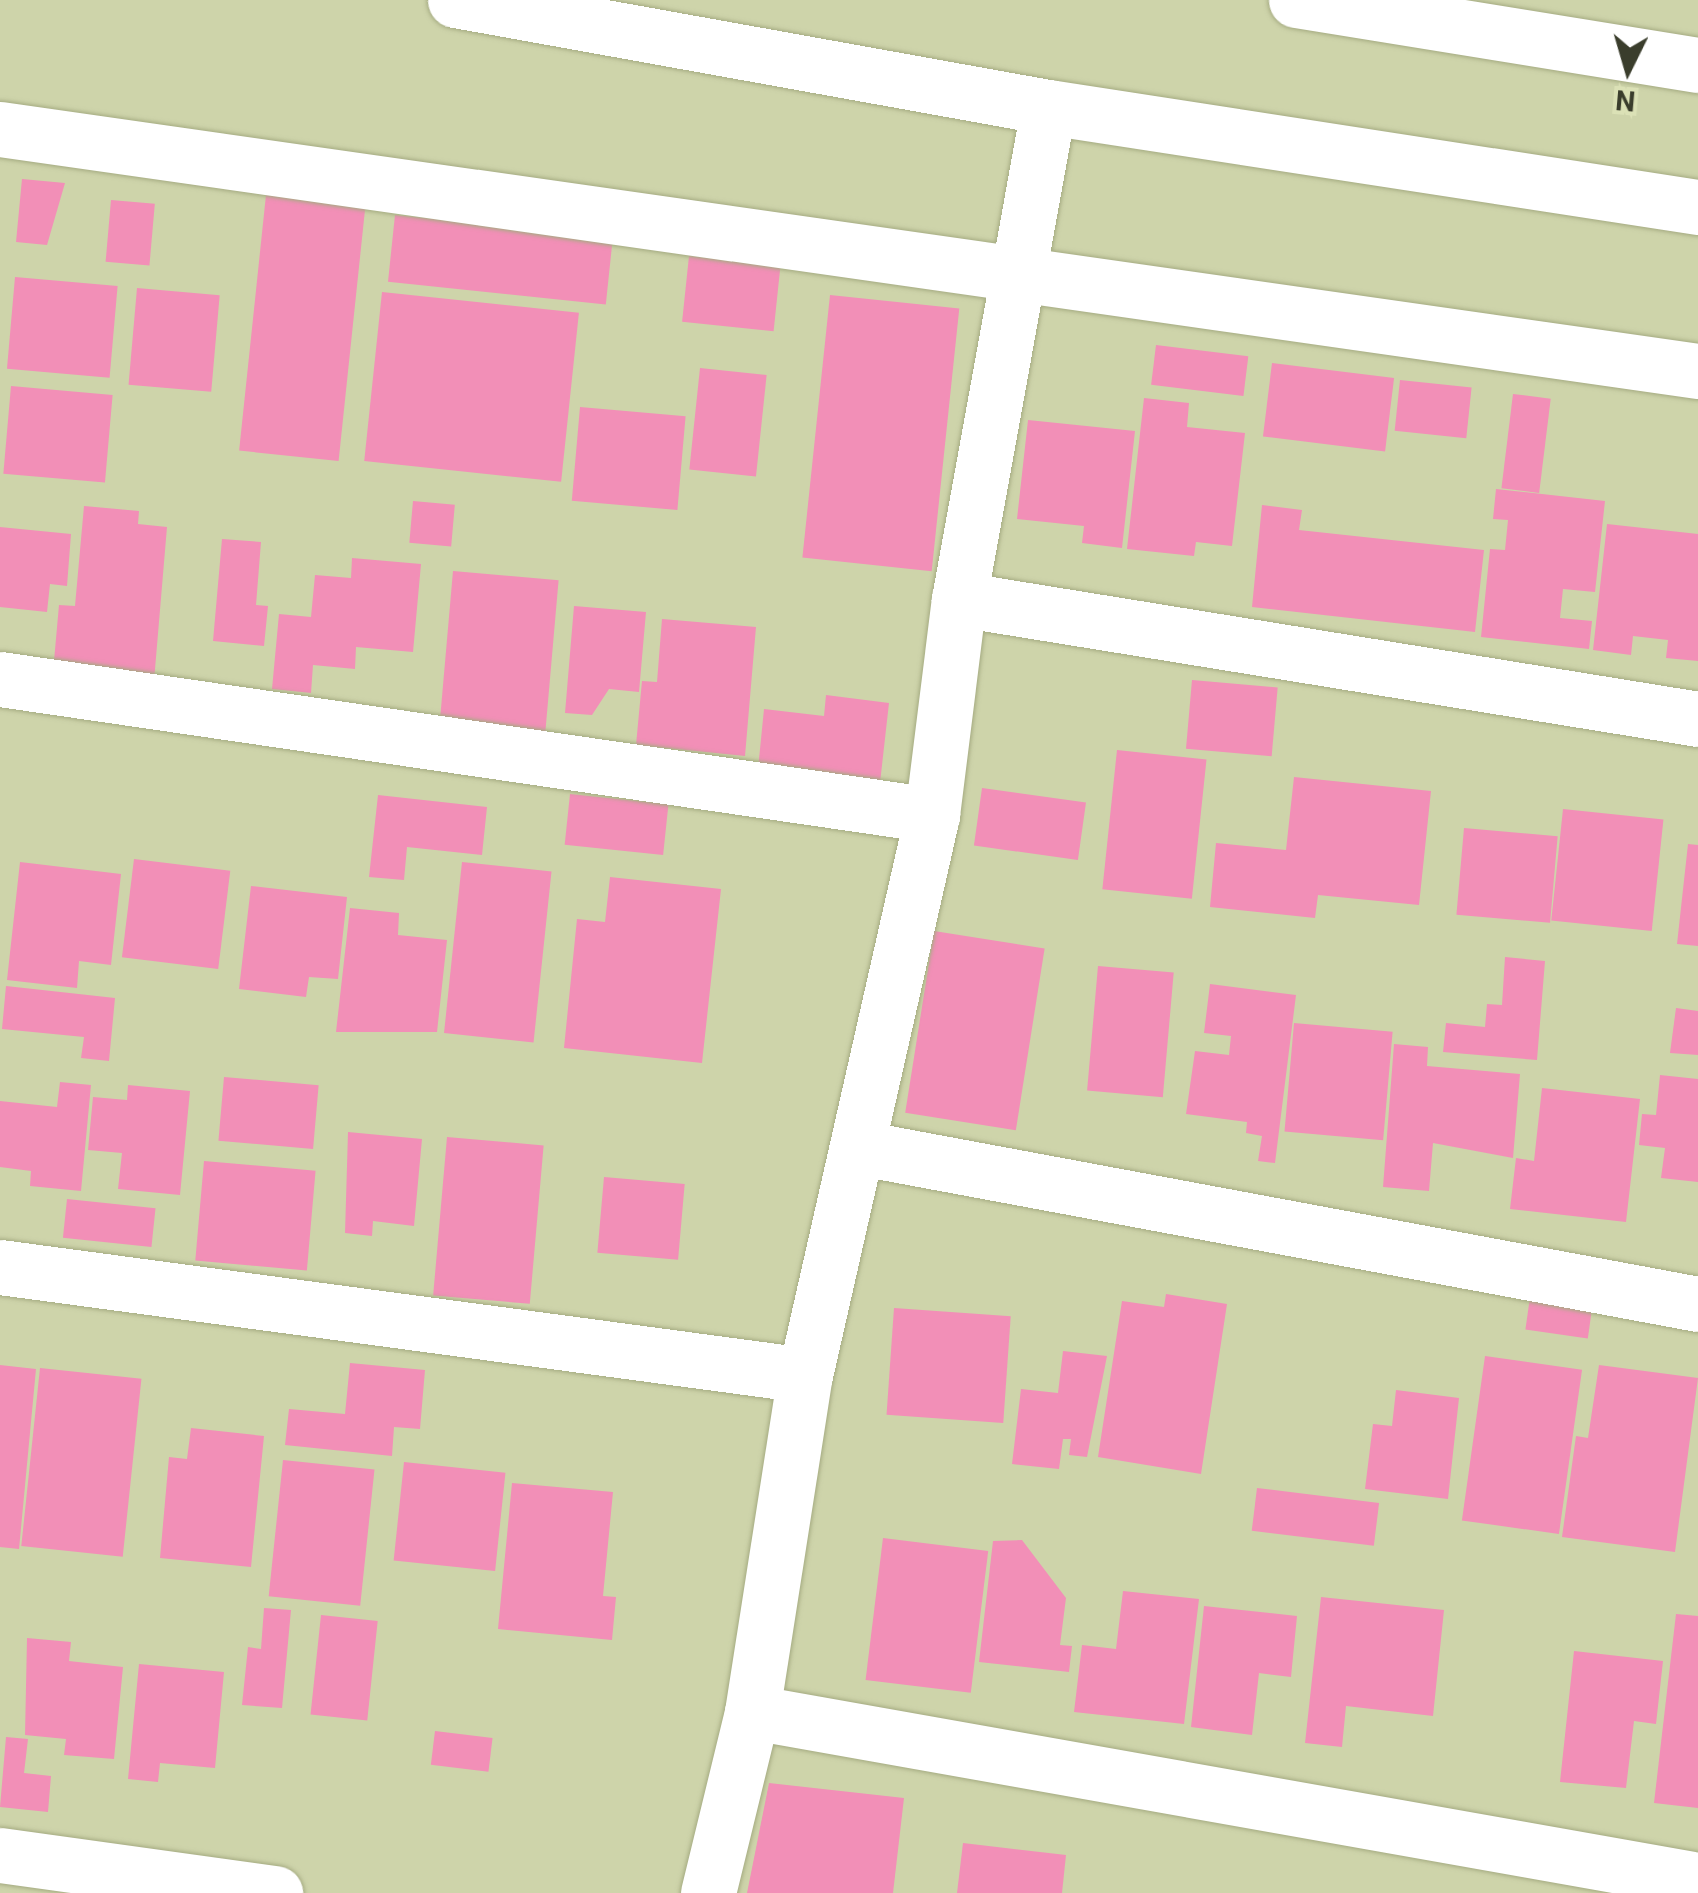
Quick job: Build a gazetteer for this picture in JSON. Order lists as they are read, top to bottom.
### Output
{
  "north": "bottom"
}
